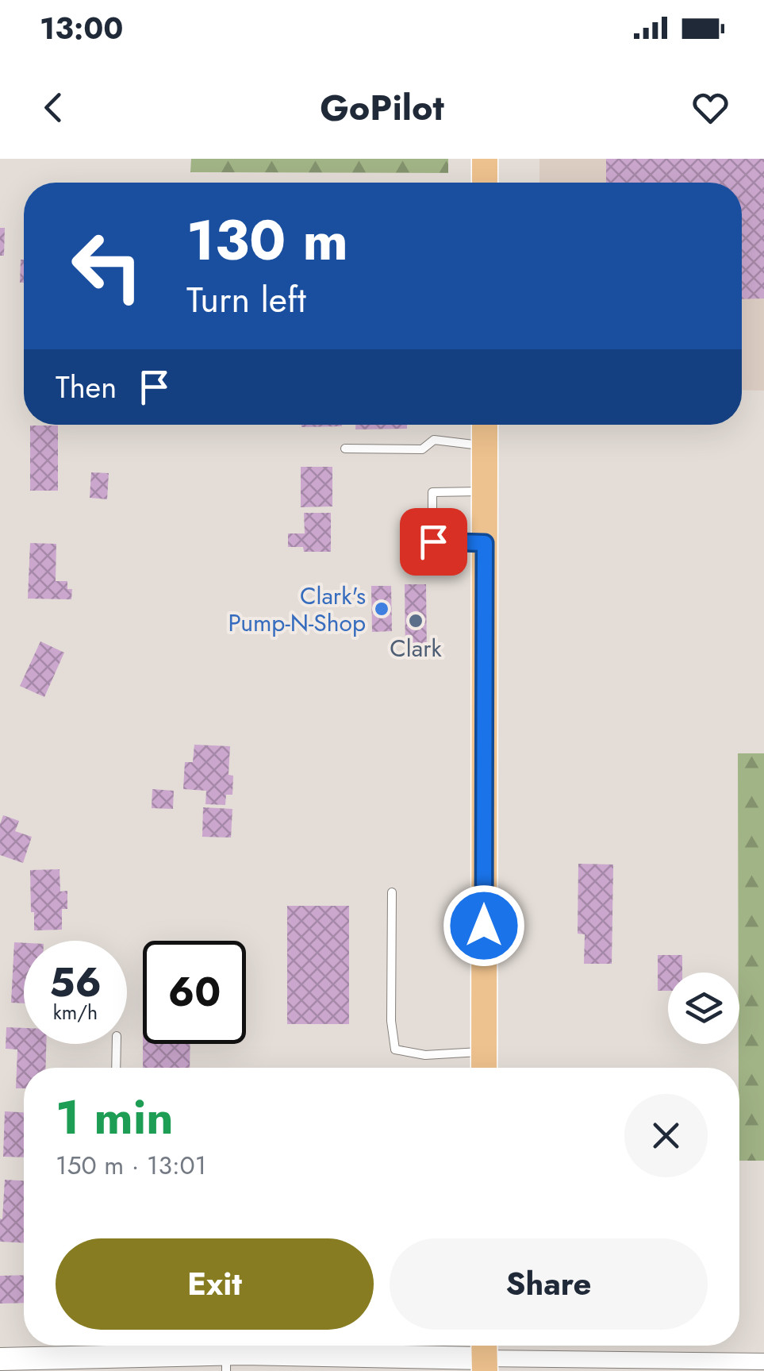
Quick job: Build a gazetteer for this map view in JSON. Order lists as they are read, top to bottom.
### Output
{
  "places": ["Clark's Pump-N-Shop", "Clark"],
  "page": {
    "status": "13:00",
    "header": "GoPilot",
    "turn": ["130 m", "Turn left"],
    "then": "Then",
    "speed": "56 km/h",
    "limit": "60",
    "heading": ["1 min", "150 m · 13:01"],
    "buttons": ["Exit", "Share"]
  }
}
